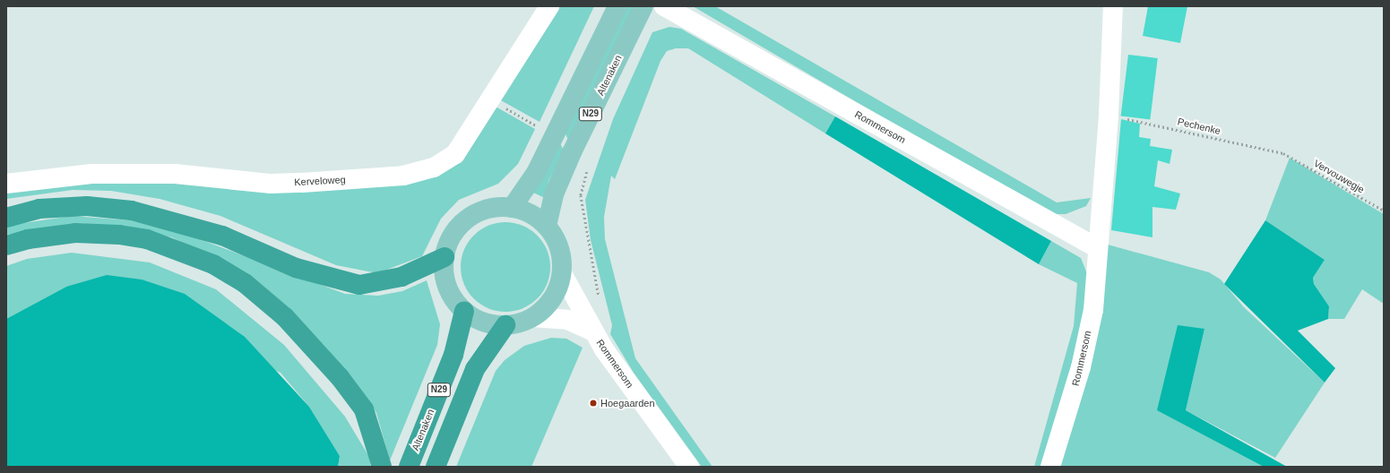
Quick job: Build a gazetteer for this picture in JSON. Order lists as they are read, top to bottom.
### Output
{
  "streets": {
    "highway": ["Altenaken", "N29"],
    "street": ["Rommersom", "Kerveloweg"],
    "path": ["Pechenke", "Vervouwegje"]
  },
  "crossings": [
    ["Altenaken", "N29"],
    ["Altenaken", "Rommersom"],
    ["N29", "Rommersom"],
    ["Pechenke", "Rommersom"],
    ["Pechenke", "Vervouwegje"]
  ],
  "places": ["Hoegaarden"]
}
